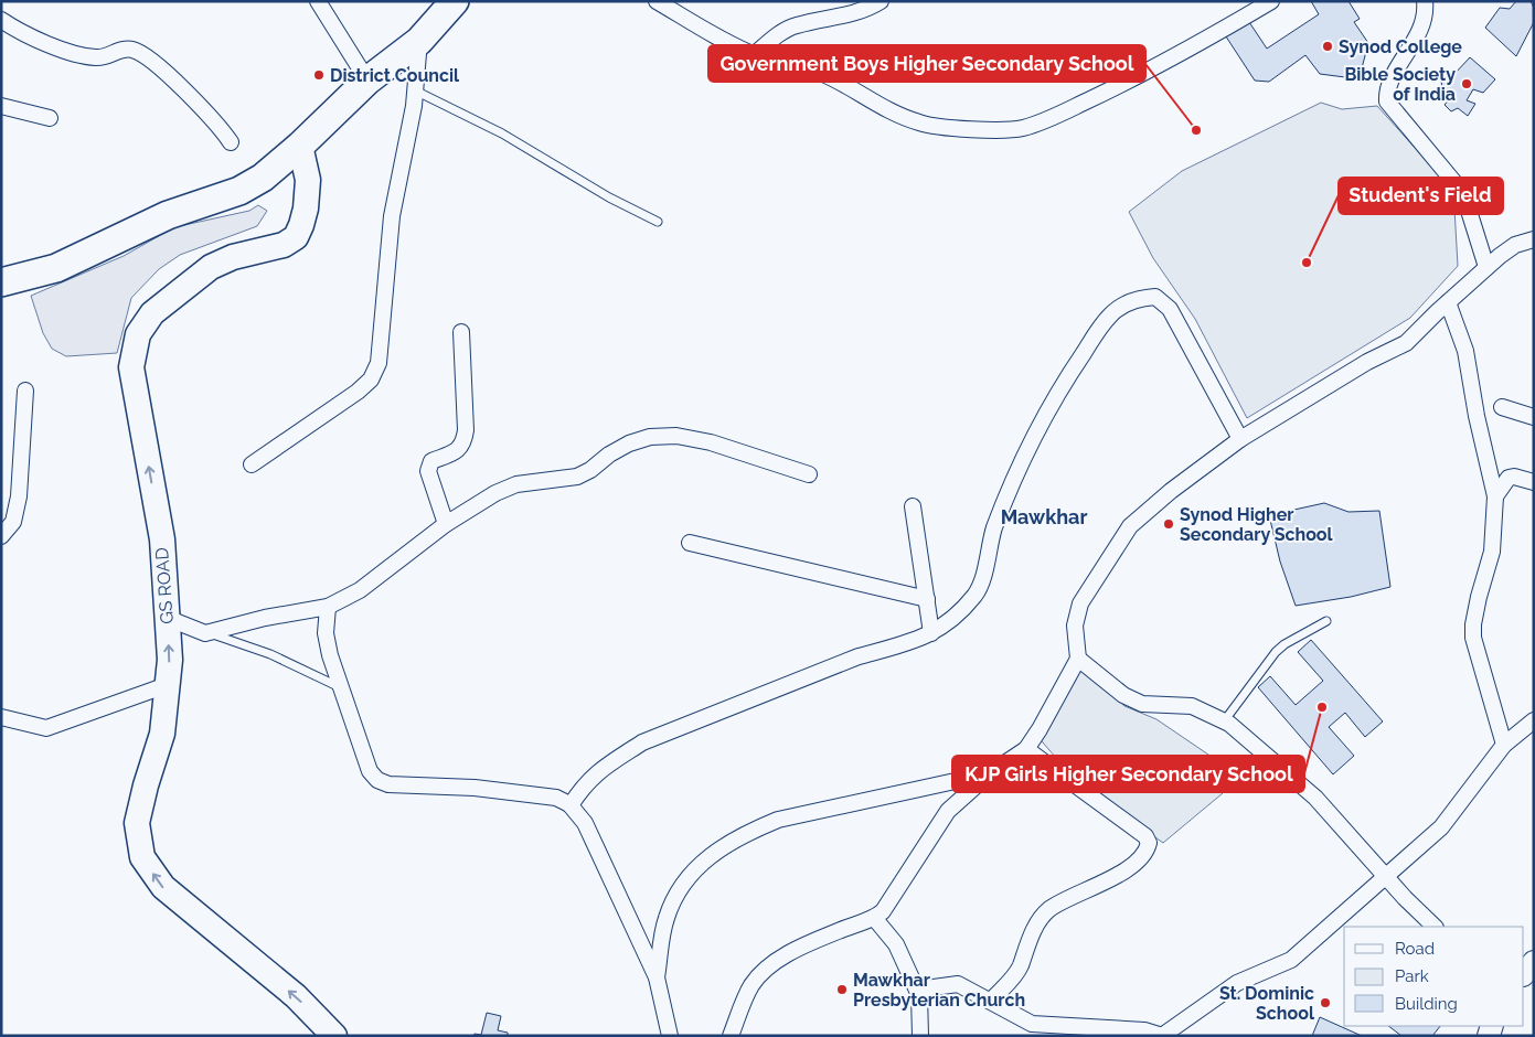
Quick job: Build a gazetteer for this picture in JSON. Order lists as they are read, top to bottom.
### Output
{
  "streets": {
    "main road": ["GS ROAD"]
  },
  "one_way": ["GS ROAD"],
  "districts": ["Mawkhar"],
  "places": [
    "Synod College",
    "District Council",
    "Bible Society of India",
    "Government Boys Higher Secondary School",
    "Student's Field",
    "Synod Higher Secondary School",
    "KJP Girls Higher Secondary School",
    "Mawkhar Presbyterian Church",
    "St. Dominic School"
  ],
  "legend": ["Road", "Park", "Building"]
}
